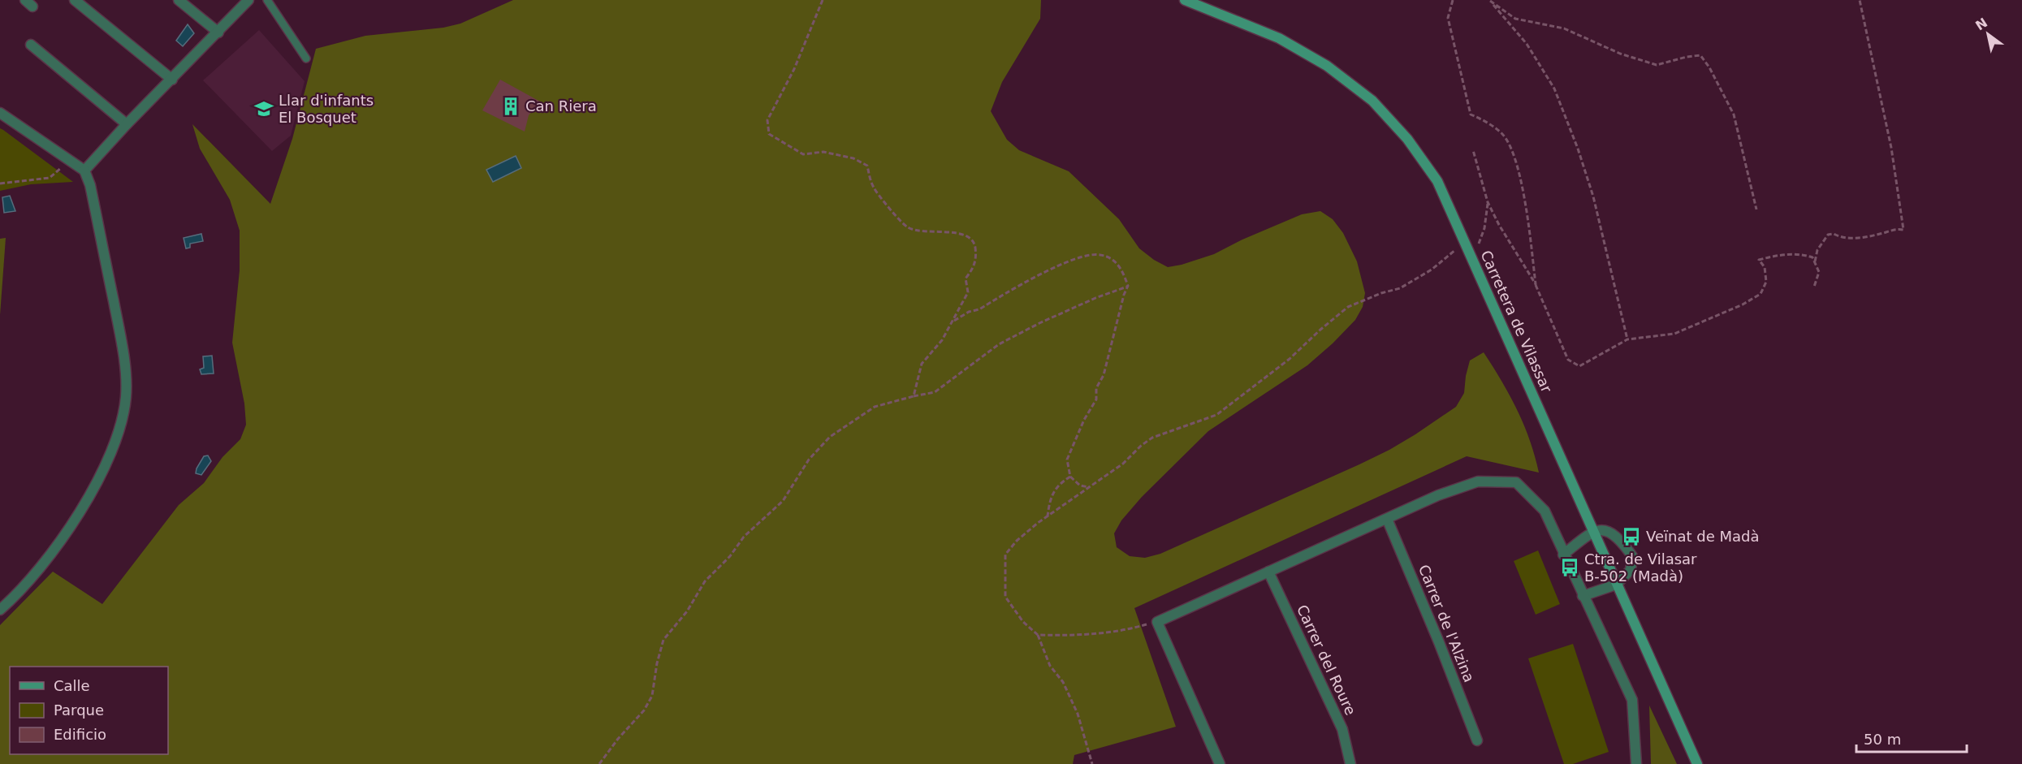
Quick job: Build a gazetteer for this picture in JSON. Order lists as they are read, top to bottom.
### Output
{
  "streets": {
    "street": ["Carretera de Vilassar", "Carrer de l'Alzina", "Carrer del Roure"]
  },
  "places": {
    "building": ["Can Riera"],
    "school or university": ["Llar d'infants El Bosquet"],
    "bus stop": ["Veïnat de Madà", "Ctra. de Vilasar B-502 (Madà)"]
  },
  "legend": ["Calle", "Parque", "Edificio"],
  "scale_bar": "50 m",
  "north": "top left"
}
